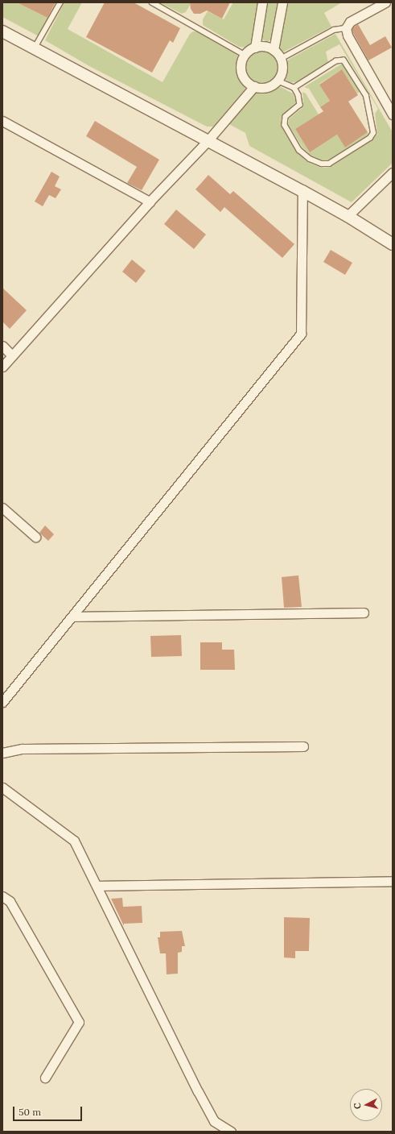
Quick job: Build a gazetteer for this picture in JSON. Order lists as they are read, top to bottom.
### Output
{
  "scale_bar": "50 m",
  "north": "left"
}
